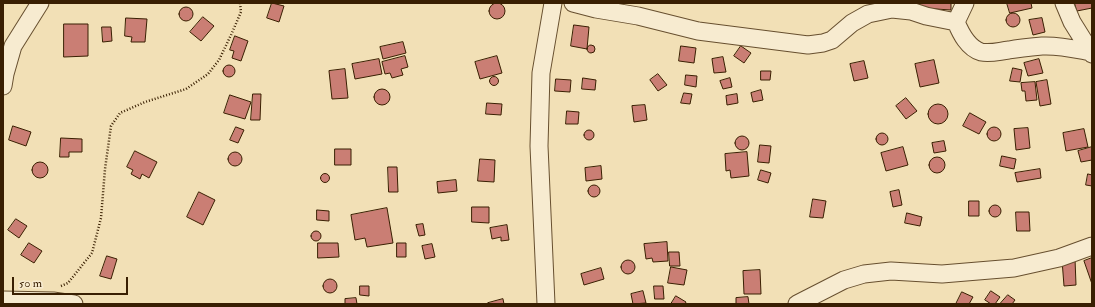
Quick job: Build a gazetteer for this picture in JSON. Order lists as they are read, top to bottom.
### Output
{
  "scale_bar": "50 m"
}
